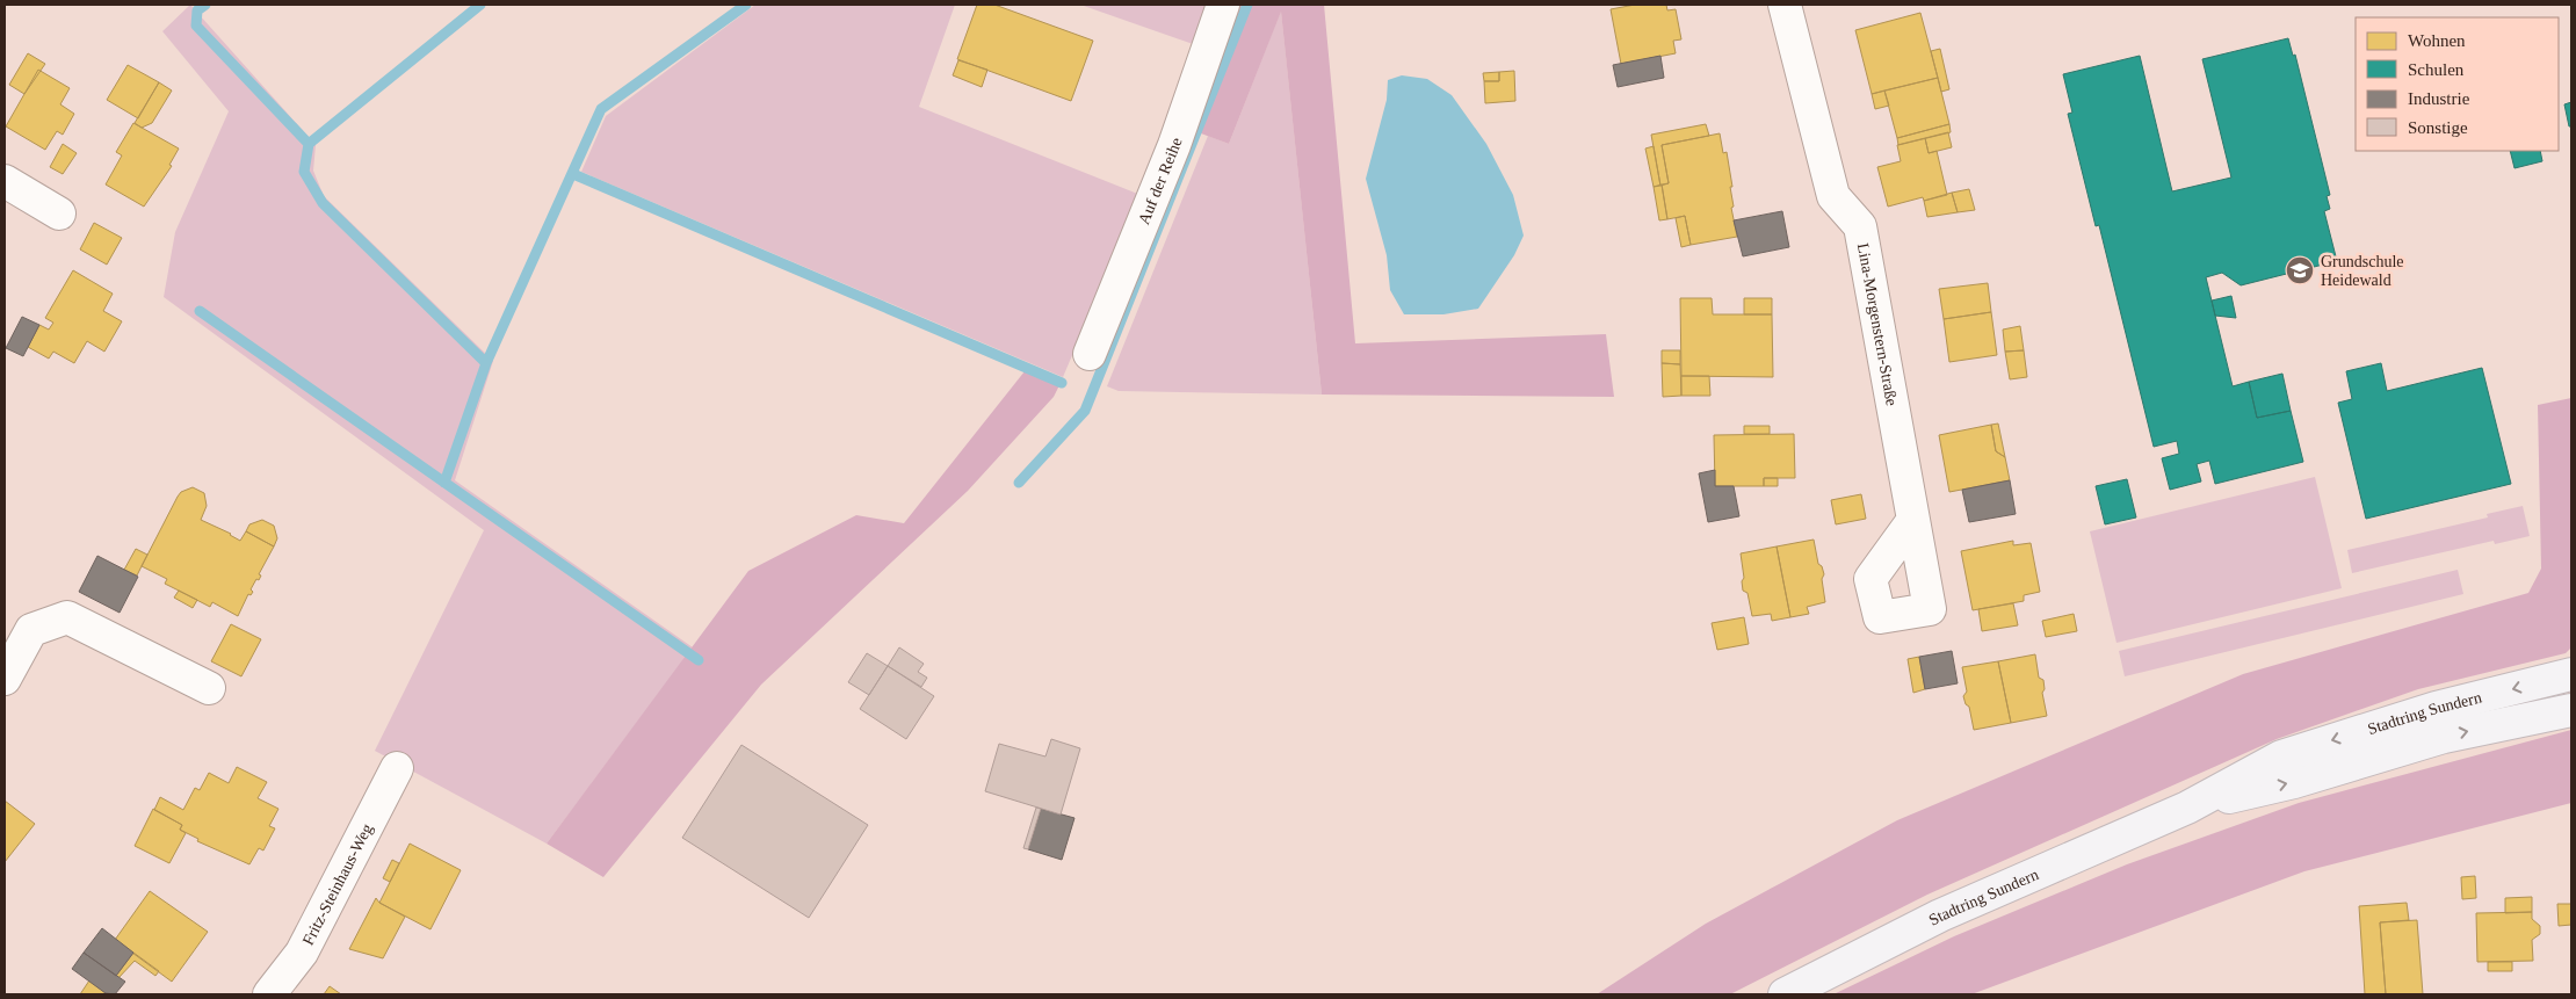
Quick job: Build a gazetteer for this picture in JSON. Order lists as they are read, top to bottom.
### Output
{
  "streets": {
    "main road": ["Stadtring Sundern"],
    "street": ["Auf der Reihe", "Lina-Morgenstern-Straße", "Fritz-Steinhaus-Weg"]
  },
  "places": {
    "school or university": ["Grundschule Heidewald"]
  },
  "legend": [
    "Wohnen",
    "Schulen",
    "Industrie",
    "Sonstige"
  ]
}
